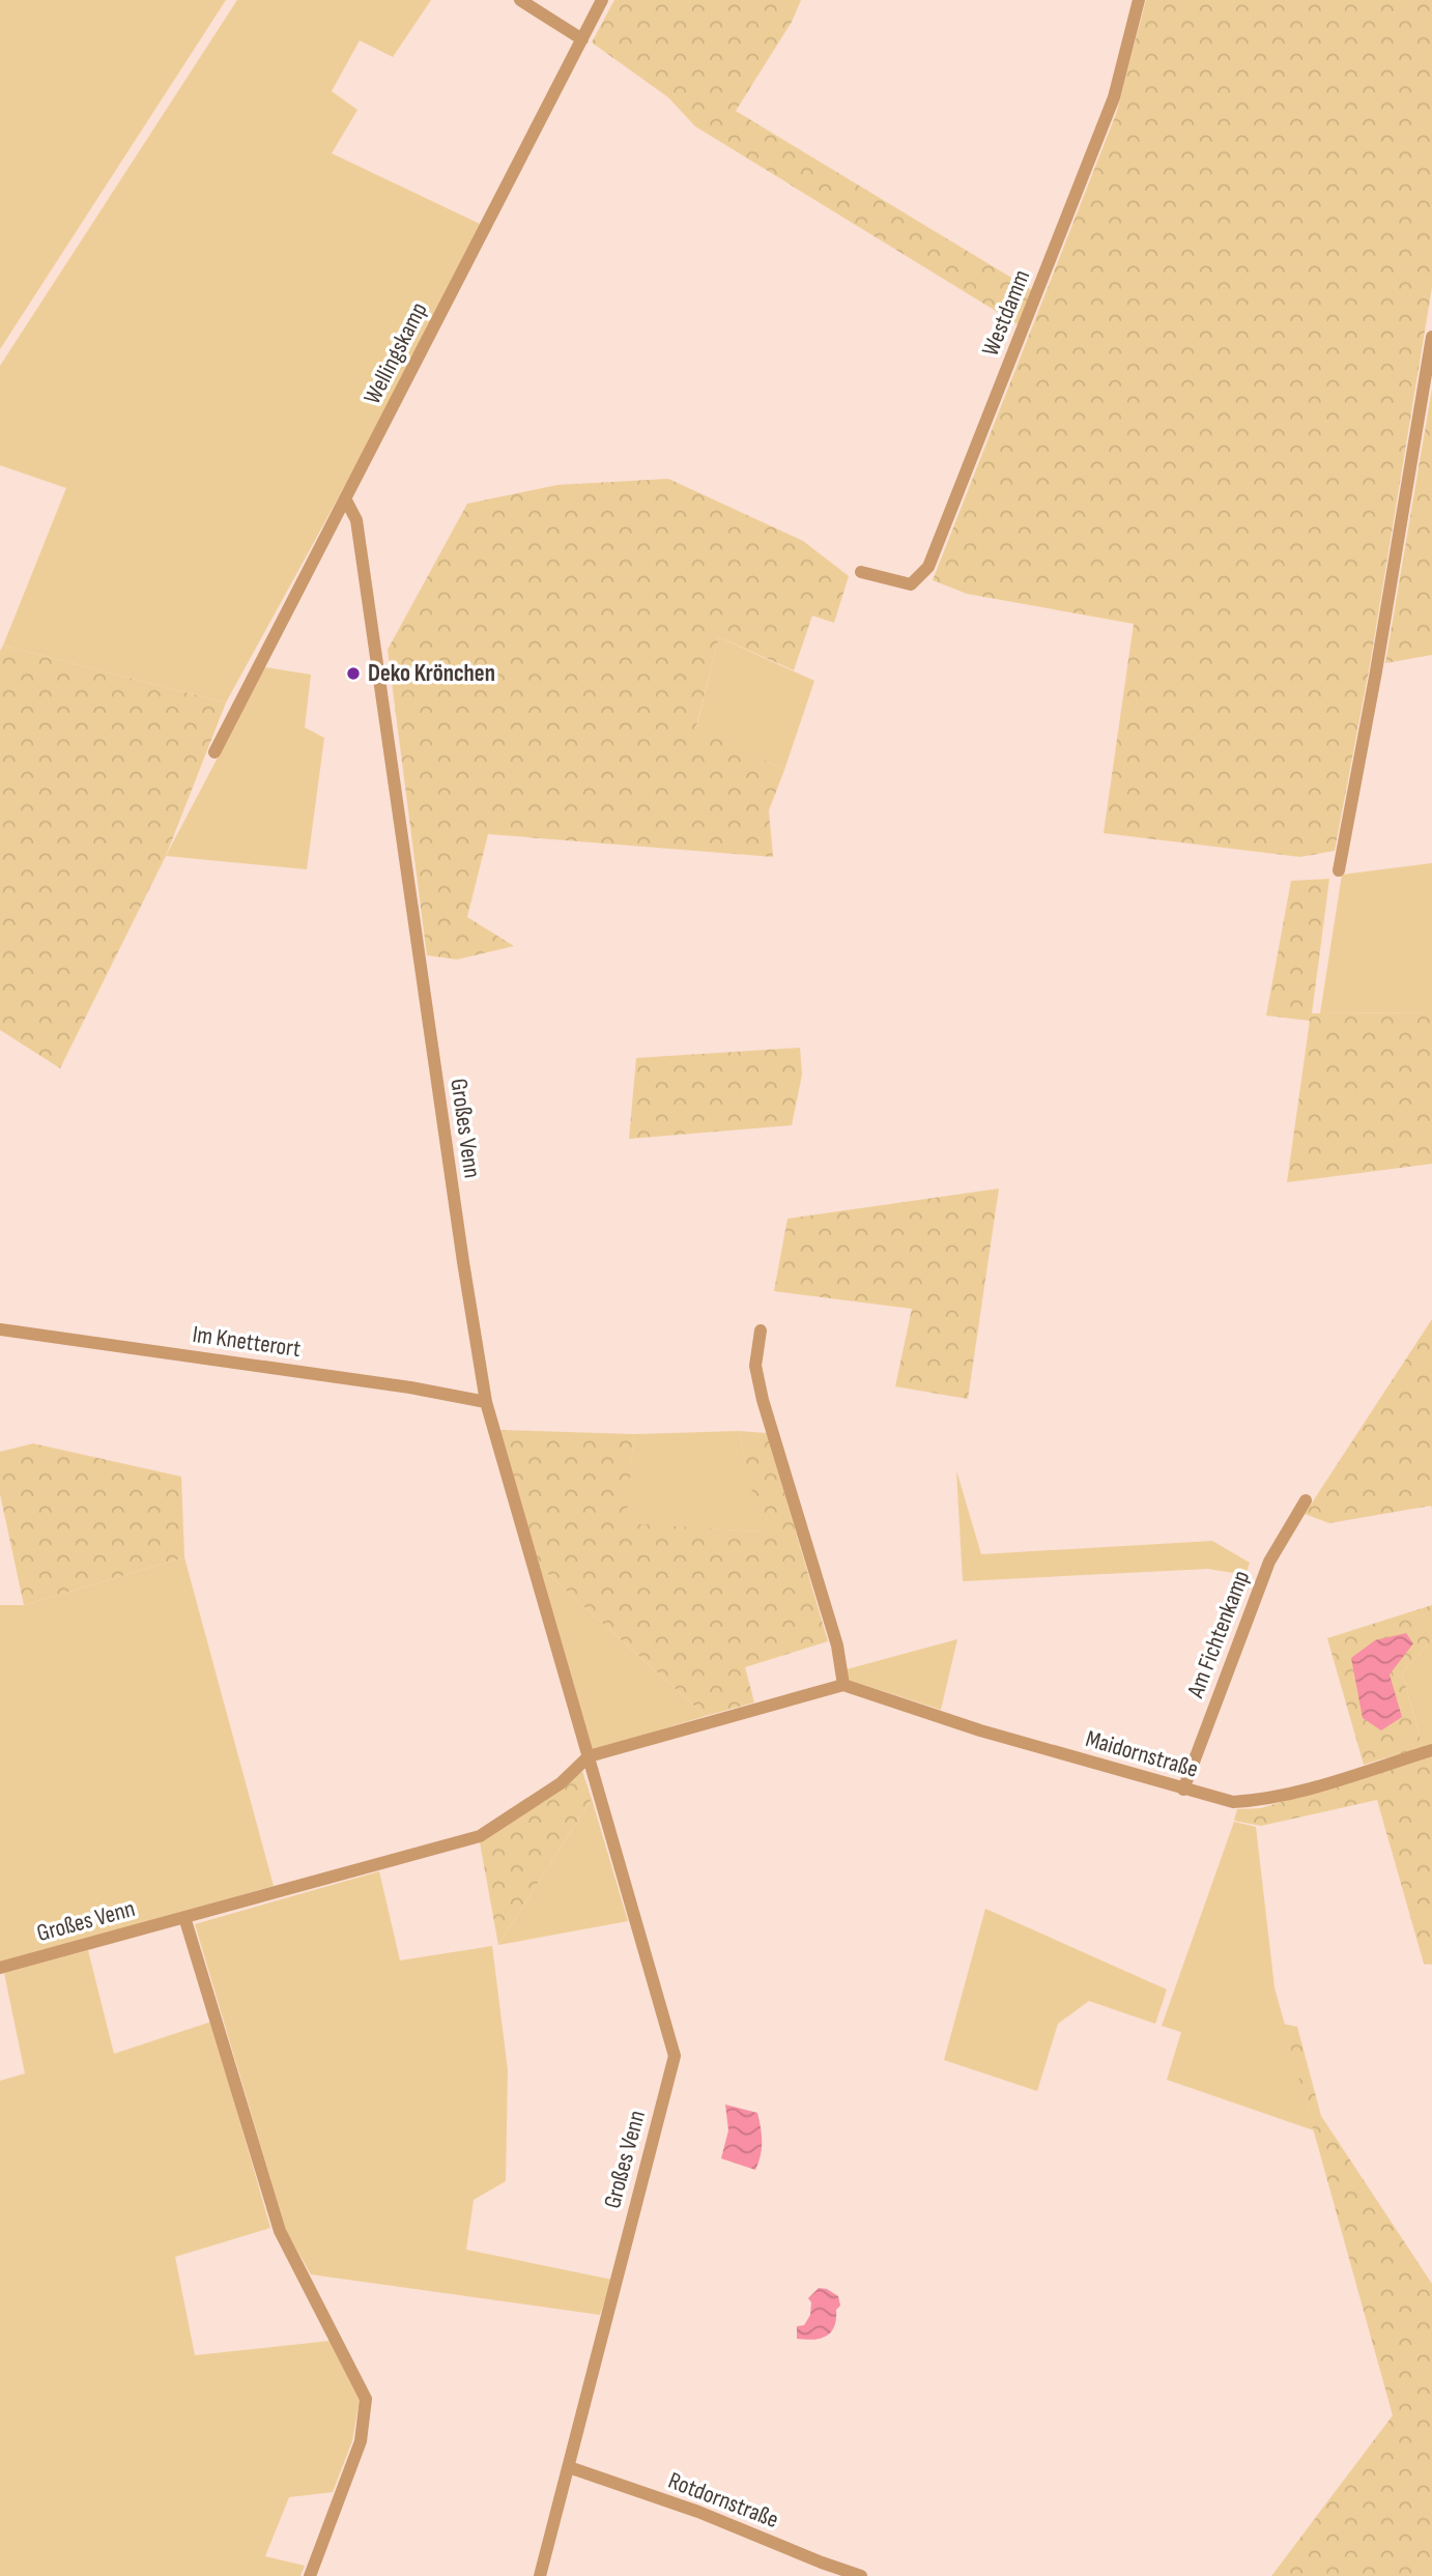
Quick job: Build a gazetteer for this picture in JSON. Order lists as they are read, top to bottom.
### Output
{
  "streets": {
    "street": [
      "Westdamm",
      "Wellingskamp",
      "Großes Venn",
      "Im Knetterort",
      "Am Fichtenkamp",
      "Maidornstraße",
      "Rotdornstraße"
    ]
  },
  "crossings": [
    ["Wellingskamp", "Großes Venn"],
    ["Großes Venn", "Im Knetterort"],
    ["Großes Venn", "Rotdornstraße"],
    ["Am Fichtenkamp", "Maidornstraße"]
  ],
  "places": ["Deko Krönchen"]
}
